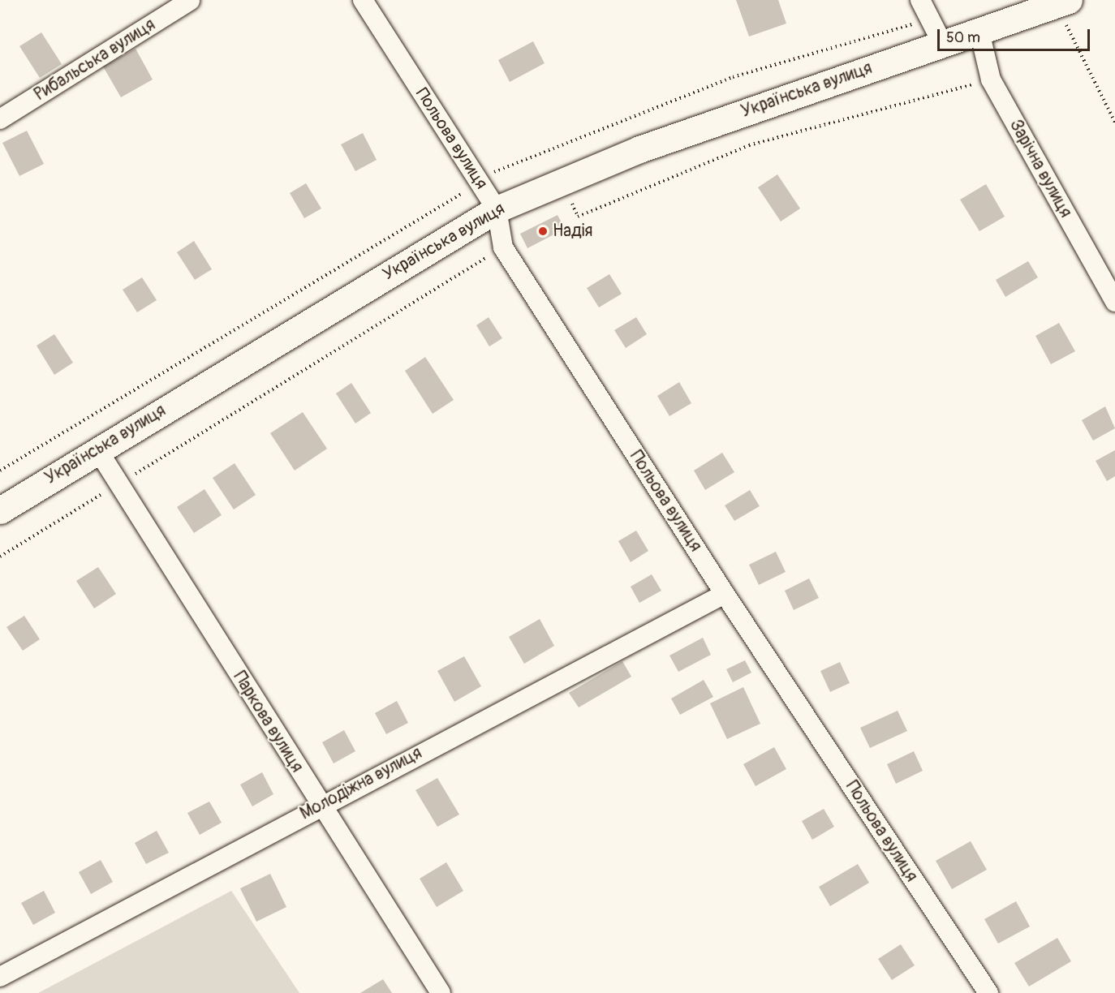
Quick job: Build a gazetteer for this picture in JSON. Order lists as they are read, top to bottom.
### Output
{
  "streets": {
    "main road": ["Українська вулиця"],
    "street": [
      "Рибальська вулиця",
      "Польова вулиця",
      "Зарічна вулиця",
      "Паркова вулиця",
      "Молодіжна вулиця"
    ]
  },
  "crossings": [
    ["Українська вулиця", "Польова вулиця"],
    ["Українська вулиця", "Зарічна вулиця"],
    ["Українська вулиця", "Паркова вулиця"],
    ["Польова вулиця", "Молодіжна вулиця"],
    ["Паркова вулиця", "Молодіжна вулиця"]
  ],
  "places": ["Надія"],
  "scale_bar": "50 m"
}
